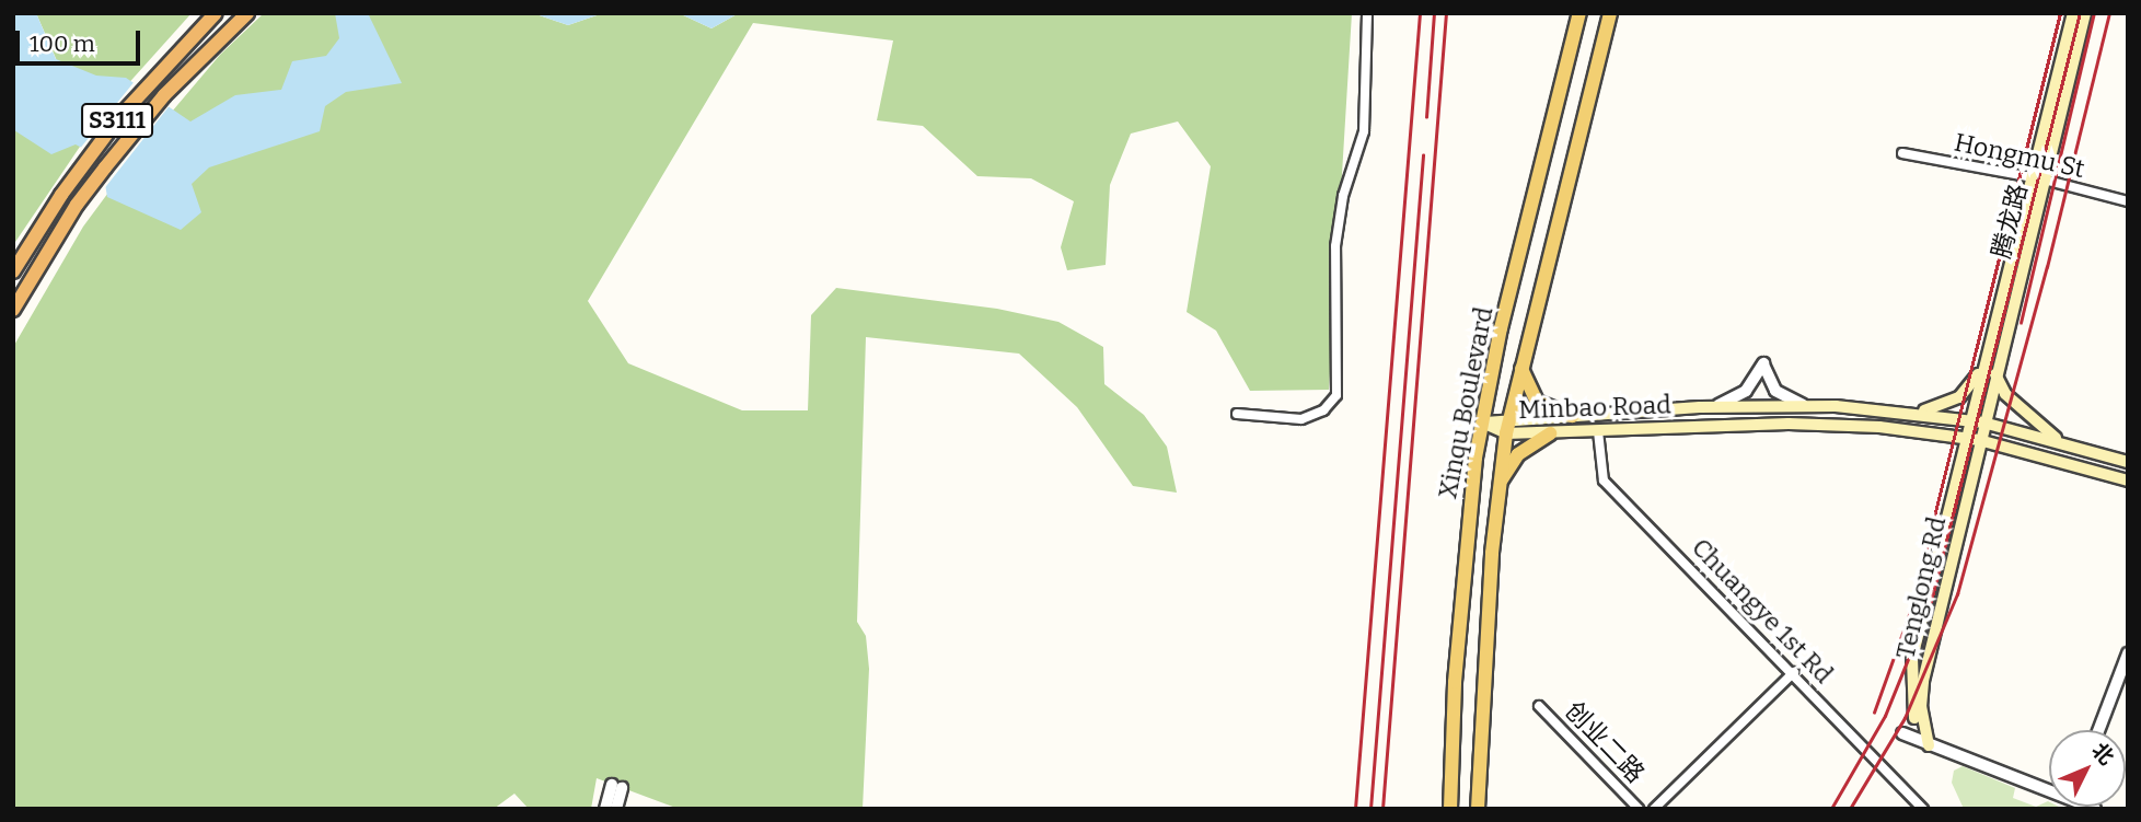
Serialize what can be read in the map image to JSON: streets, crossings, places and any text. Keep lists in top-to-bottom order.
{
  "streets": {
    "highway": ["S3111"],
    "main road": [
      "腾龙路",
      "Xinqu Boulevard",
      "Minbao Road",
      "Tenglong Rd"
    ],
    "street": ["Hongmu St", "Chuangye 1st Rd", "创业二路"]
  },
  "crossings": [
    ["Hongmu St", "腾龙路"],
    ["Hongmu St", "Tenglong Rd"],
    ["腾龙路", "Minbao Road"],
    ["腾龙路", "Tenglong Rd"],
    ["Xinqu Boulevard", "Minbao Road"],
    ["Minbao Road", "Tenglong Rd"],
    ["Minbao Road", "Chuangye 1st Rd"]
  ],
  "scale_bar": "100 m",
  "north": "top right"
}
